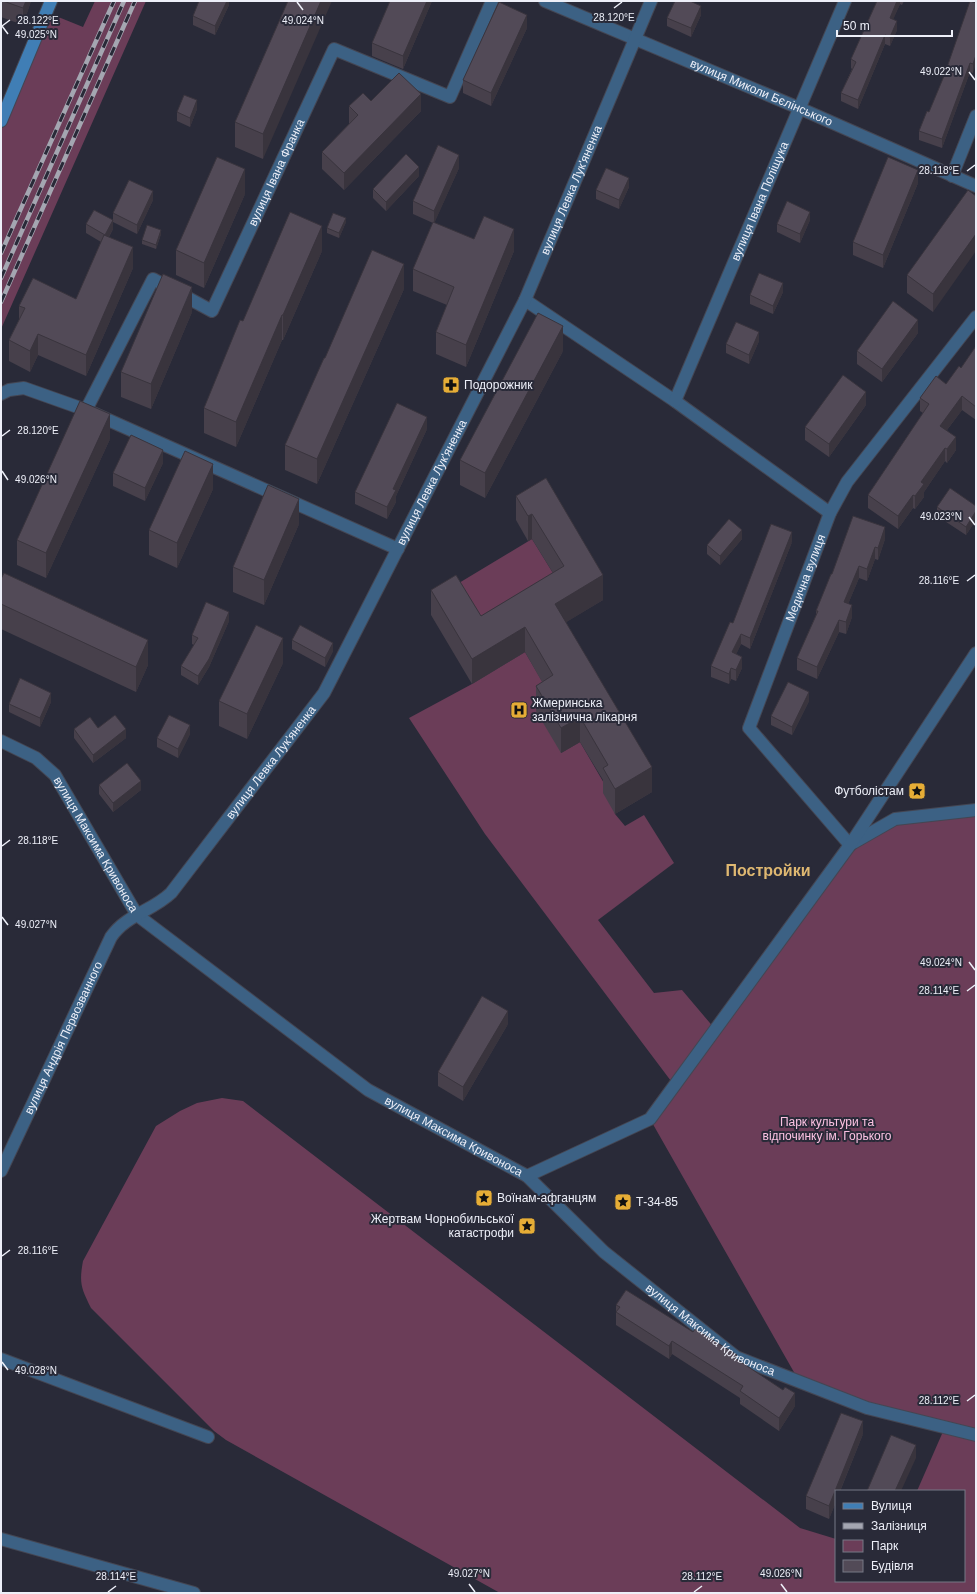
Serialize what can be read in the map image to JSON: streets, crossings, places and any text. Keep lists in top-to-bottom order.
{
  "streets": {
    "street": [
      "вулиця Миколи Бєлінського",
      "вулиця Івана Франка",
      "вулиця Левка Лук'яненка",
      "вулиця Івана Поліщука",
      "Медична вулиця",
      "вулиця Максима Кривоноса",
      "вулиця Андрія Первозванного"
    ]
  },
  "crossings": [
    ["вулиця Миколи Бєлінського", "вулиця Левка Лук'яненка"],
    ["вулиця Миколи Бєлінського", "вулиця Івана Поліщука"],
    ["вулиця Левка Лук'яненка", "вулиця Максима Кривоноса"],
    ["вулиця Левка Лук'яненка", "вулиця Андрія Первозванного"],
    ["вулиця Максима Кривоноса", "вулиця Андрія Первозванного"]
  ],
  "districts": ["Постройки"],
  "parks": ["Парк культури та відпочинку ім. Горького"],
  "places": {
    "pharmacy": ["Подорожник"],
    "hospital": ["Жмеринська залізнична лікарня"],
    "place": [
      "Футболістам",
      "Воїнам-афганцям",
      "Т-34-85",
      "Жертвам Чорнобильської катастрофи"
    ]
  },
  "legend": [
    "Вулиця",
    "Залізниця",
    "Парк",
    "Будівля"
  ],
  "scale_bar": "50 m",
  "coordinates": [
    "28.120°E",
    "49.024°N",
    "28.122°E",
    "49.025°N",
    "49.022°N",
    "28.118°E",
    "49.026°N",
    "49.023°N",
    "28.116°E",
    "49.027°N",
    "28.114°E",
    "49.028°N",
    "28.112°E"
  ]
}
